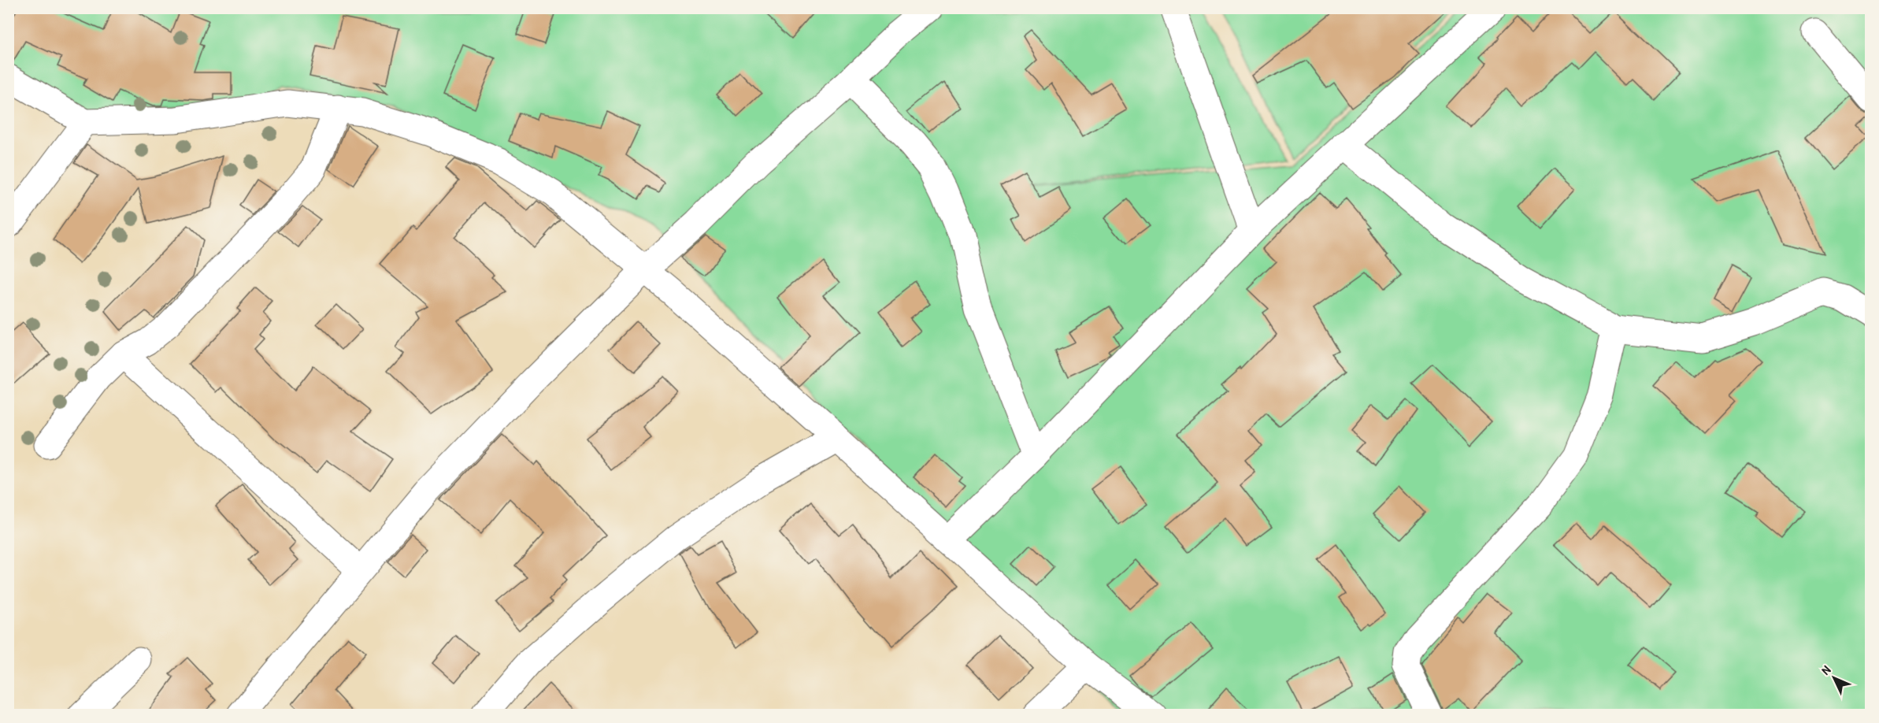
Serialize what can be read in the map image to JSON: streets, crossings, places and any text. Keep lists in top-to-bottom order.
{
  "north": "top left"
}
